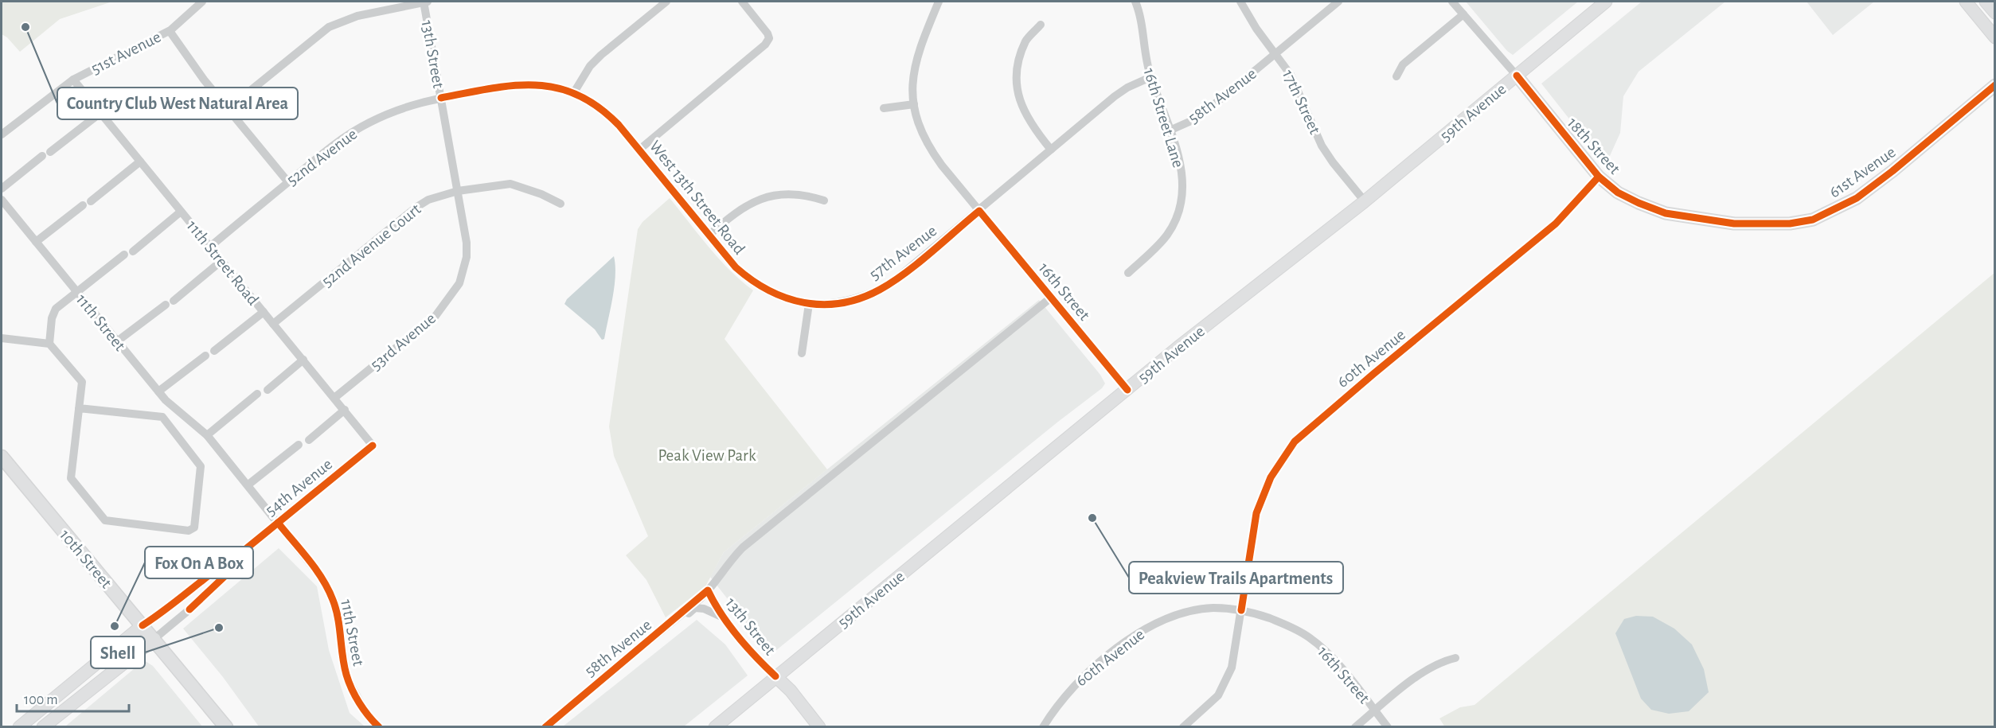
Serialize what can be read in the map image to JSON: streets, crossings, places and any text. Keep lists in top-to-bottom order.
{
  "streets": {
    "main road": [
      "13th Street",
      "59th Avenue",
      "18th Street",
      "61st Avenue",
      "54th Avenue",
      "10th Street"
    ],
    "street": [
      "51st Avenue",
      "58th Avenue",
      "17th Street",
      "16th Street Lane",
      "52nd Avenue",
      "West 13th Street Road",
      "52nd Avenue Court",
      "57th Avenue",
      "11th Street Road",
      "16th Street",
      "11th Street",
      "53rd Avenue",
      "60th Avenue"
    ]
  },
  "crossings": [
    ["51st Avenue", "11th Street Road"],
    ["13th Street", "58th Avenue"],
    ["13th Street", "59th Avenue"],
    ["13th Street", "52nd Avenue"],
    ["13th Street", "52nd Avenue Court"],
    ["13th Street", "53rd Avenue"],
    ["58th Avenue", "17th Street"],
    ["58th Avenue", "16th Street Lane"],
    ["58th Avenue", "16th Street"],
    ["17th Street", "59th Avenue"],
    ["59th Avenue", "18th Street"],
    ["59th Avenue", "16th Street"],
    ["16th Street Lane", "57th Avenue"],
    ["18th Street", "61st Avenue"],
    ["18th Street", "60th Avenue"],
    ["52nd Avenue", "West 13th Street Road"],
    ["52nd Avenue", "11th Street Road"],
    ["West 13th Street Road", "57th Avenue"],
    ["52nd Avenue Court", "11th Street Road"],
    ["52nd Avenue Court", "53rd Avenue"],
    ["57th Avenue", "16th Street"],
    ["11th Street Road", "53rd Avenue"],
    ["11th Street Road", "54th Avenue"],
    ["16th Street", "60th Avenue"],
    ["11th Street", "54th Avenue"],
    ["54th Avenue", "10th Street"]
  ],
  "parks": ["Peak View Park"],
  "places": [
    "Country Club West Natural Area",
    "Peakview Trails Apartments",
    "Fox On A Box",
    "Shell"
  ],
  "scale_bar": "100 m"
}
